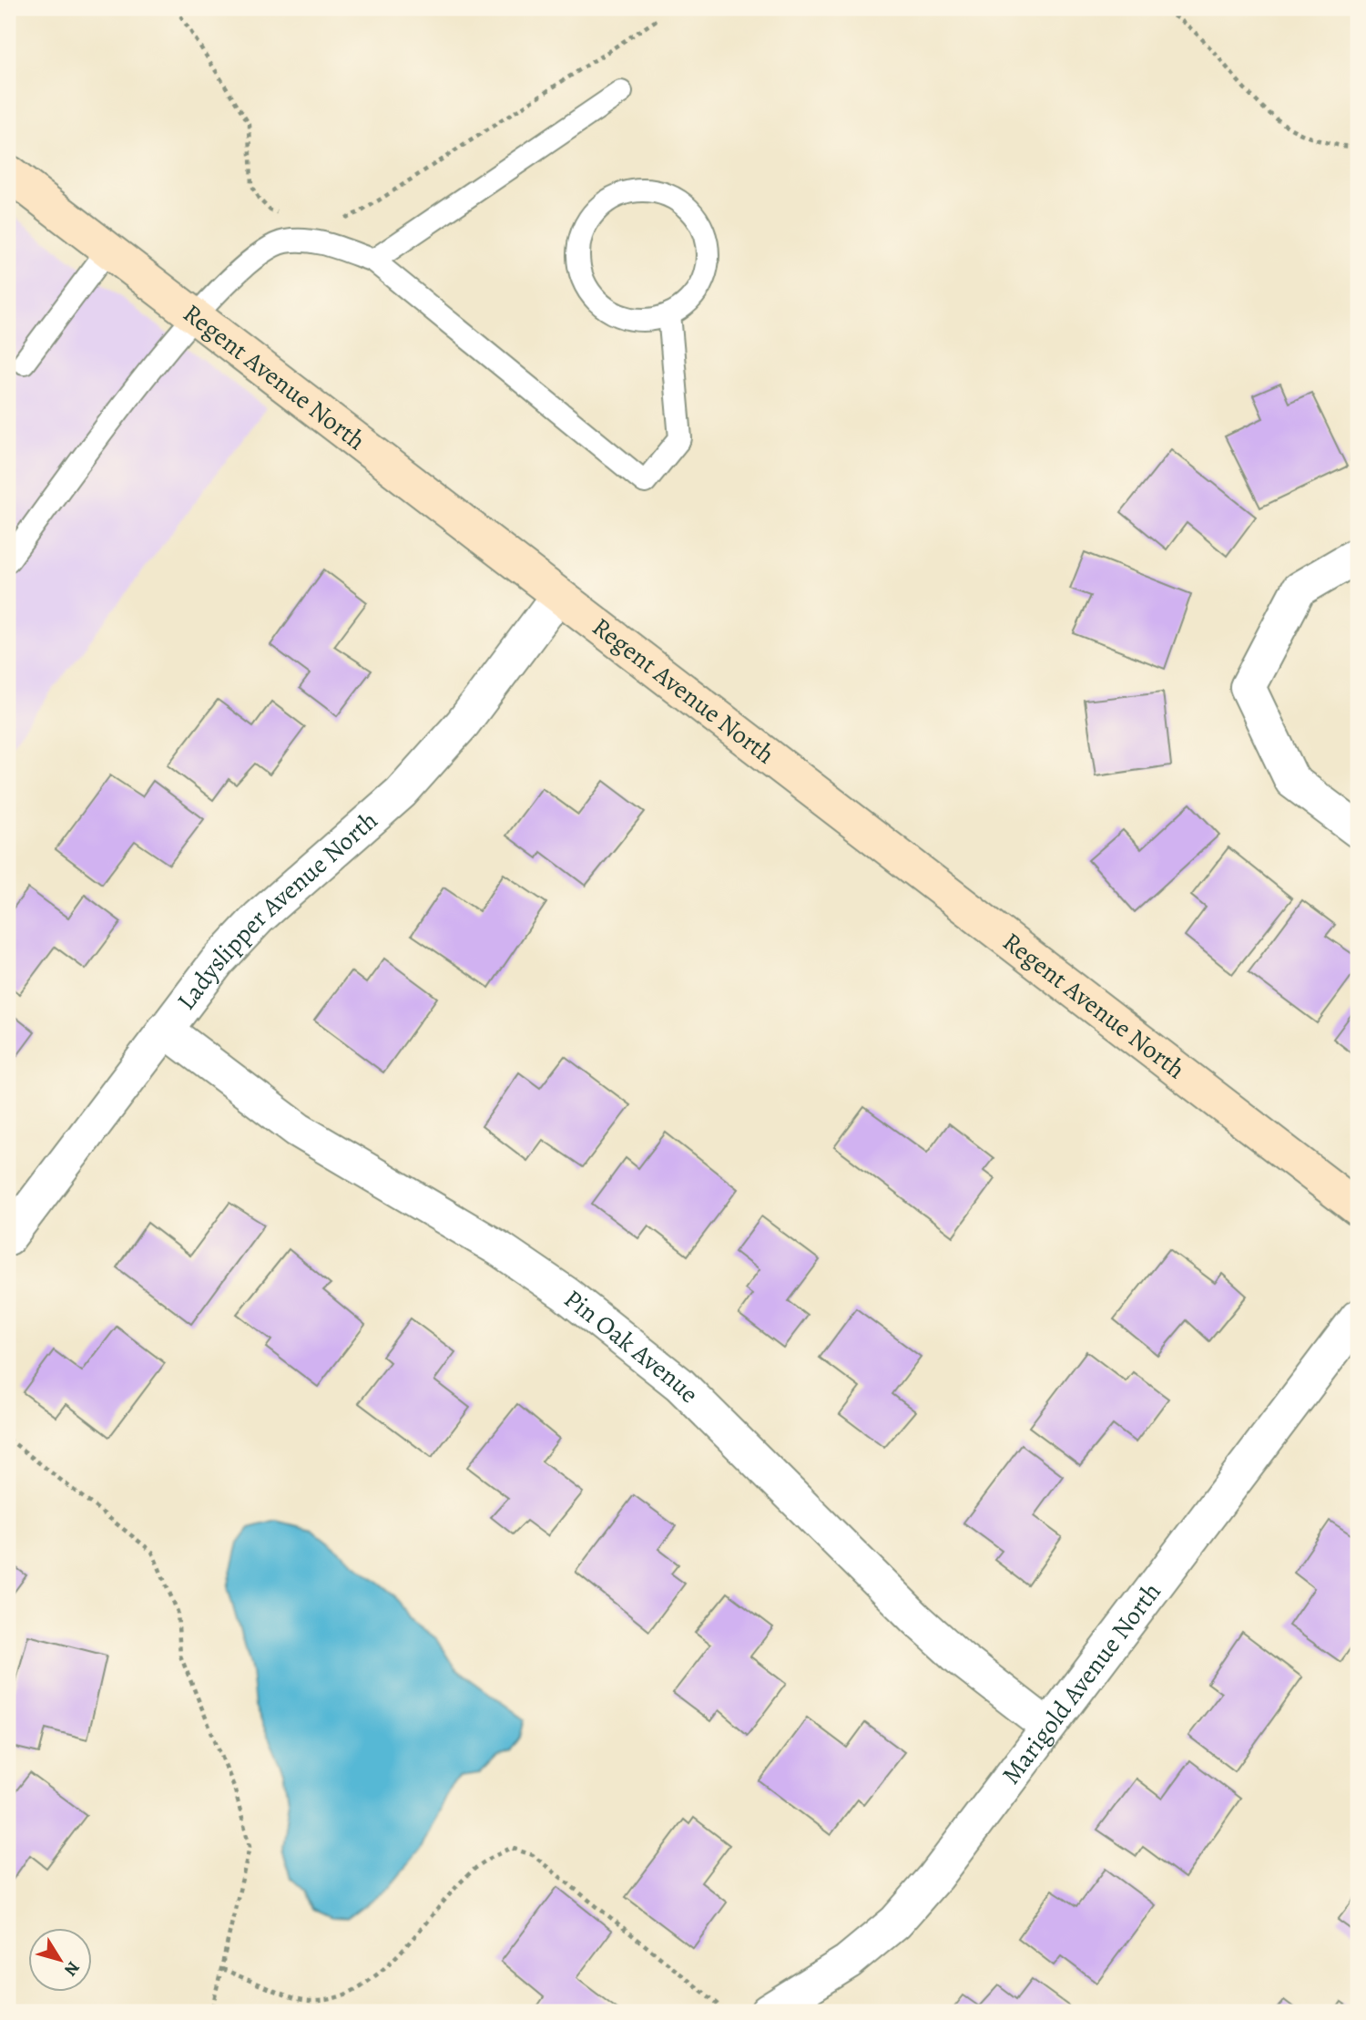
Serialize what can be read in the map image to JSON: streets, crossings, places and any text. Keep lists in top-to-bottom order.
{
  "streets": {
    "street": [
      "Regent Avenue North",
      "Ladyslipper Avenue North",
      "Pin Oak Avenue",
      "Marigold Avenue North"
    ]
  },
  "crossings": [
    ["Regent Avenue North", "Ladyslipper Avenue North"],
    ["Ladyslipper Avenue North", "Pin Oak Avenue"],
    ["Pin Oak Avenue", "Marigold Avenue North"]
  ],
  "north": "bottom right"
}
